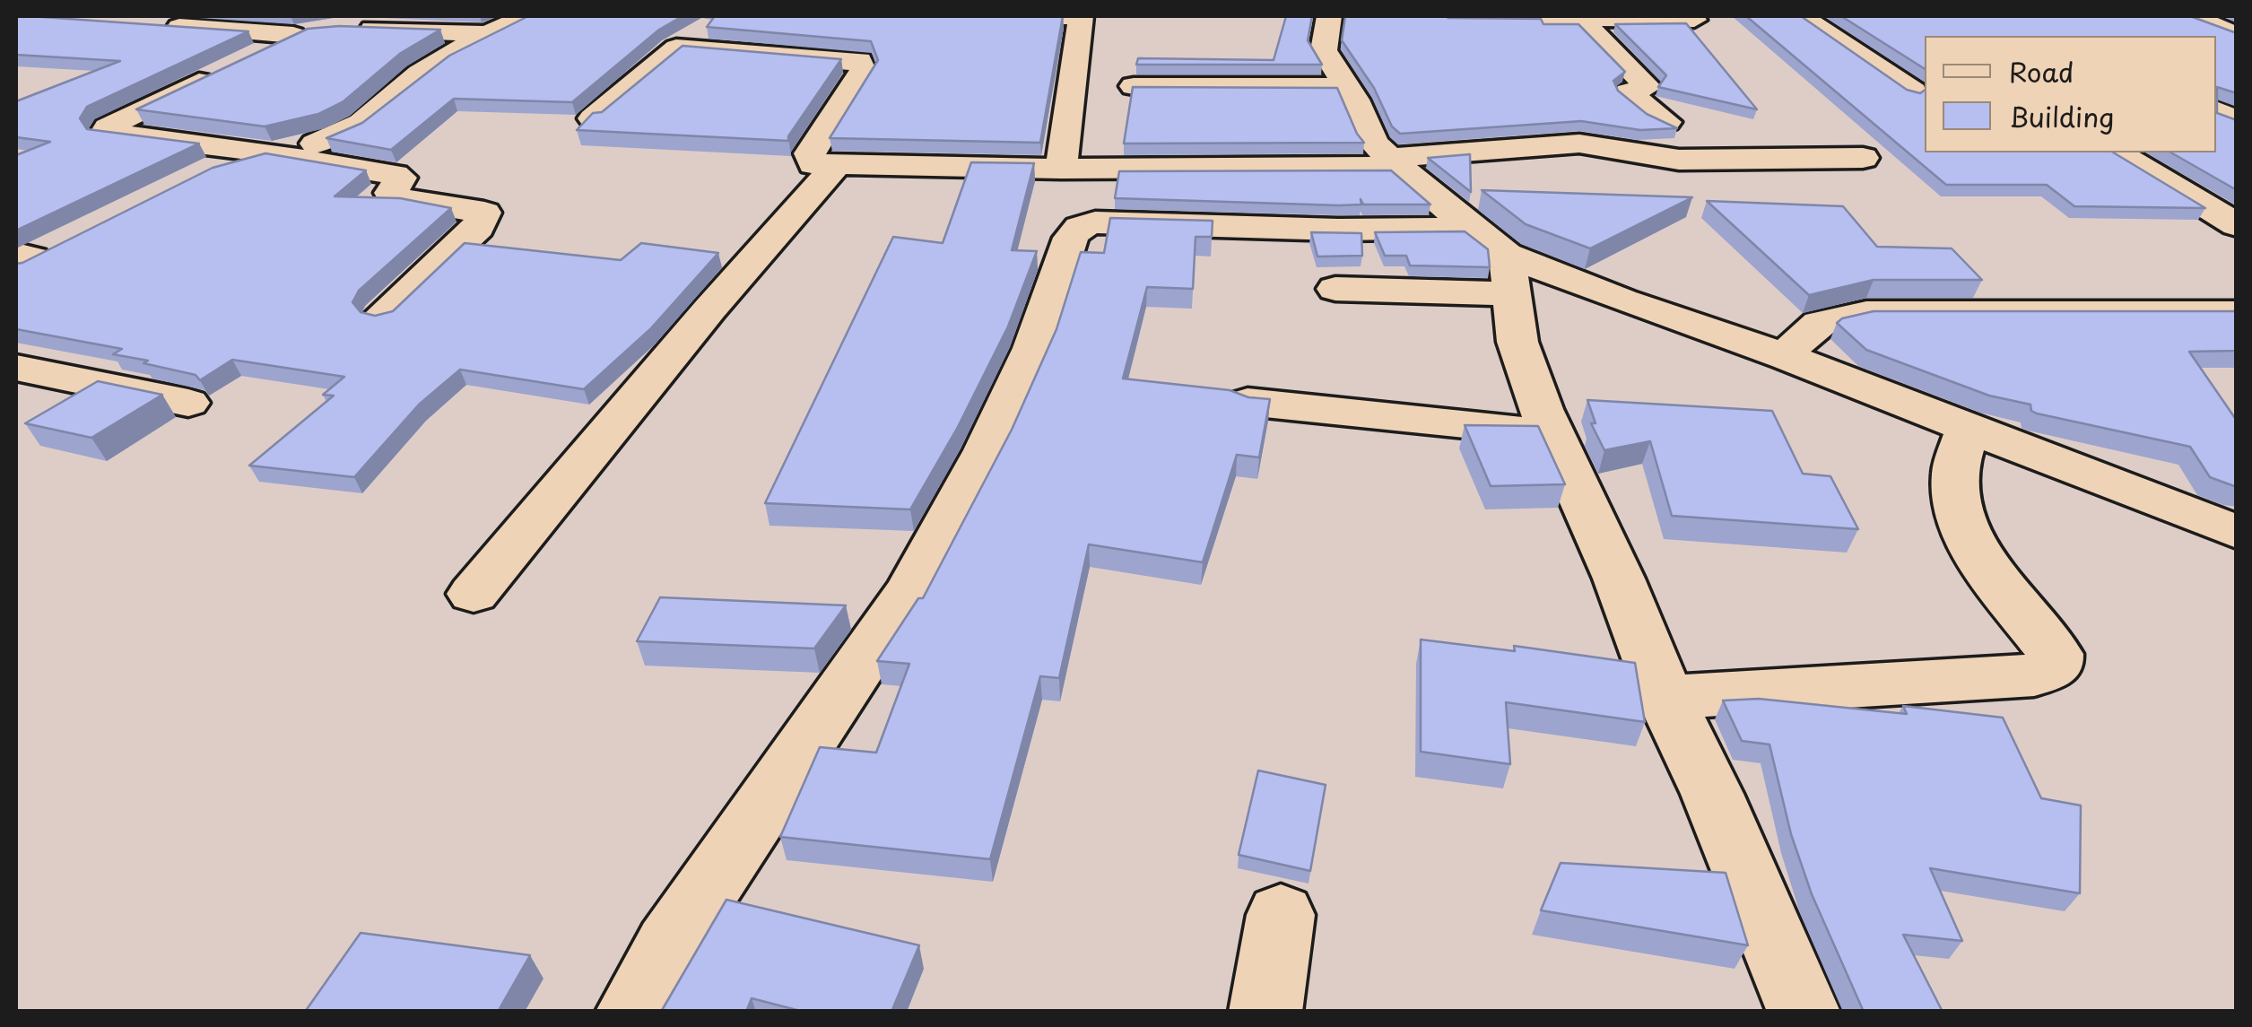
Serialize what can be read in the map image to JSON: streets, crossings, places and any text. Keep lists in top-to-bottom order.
{
  "legend": ["Road", "Building"]
}
